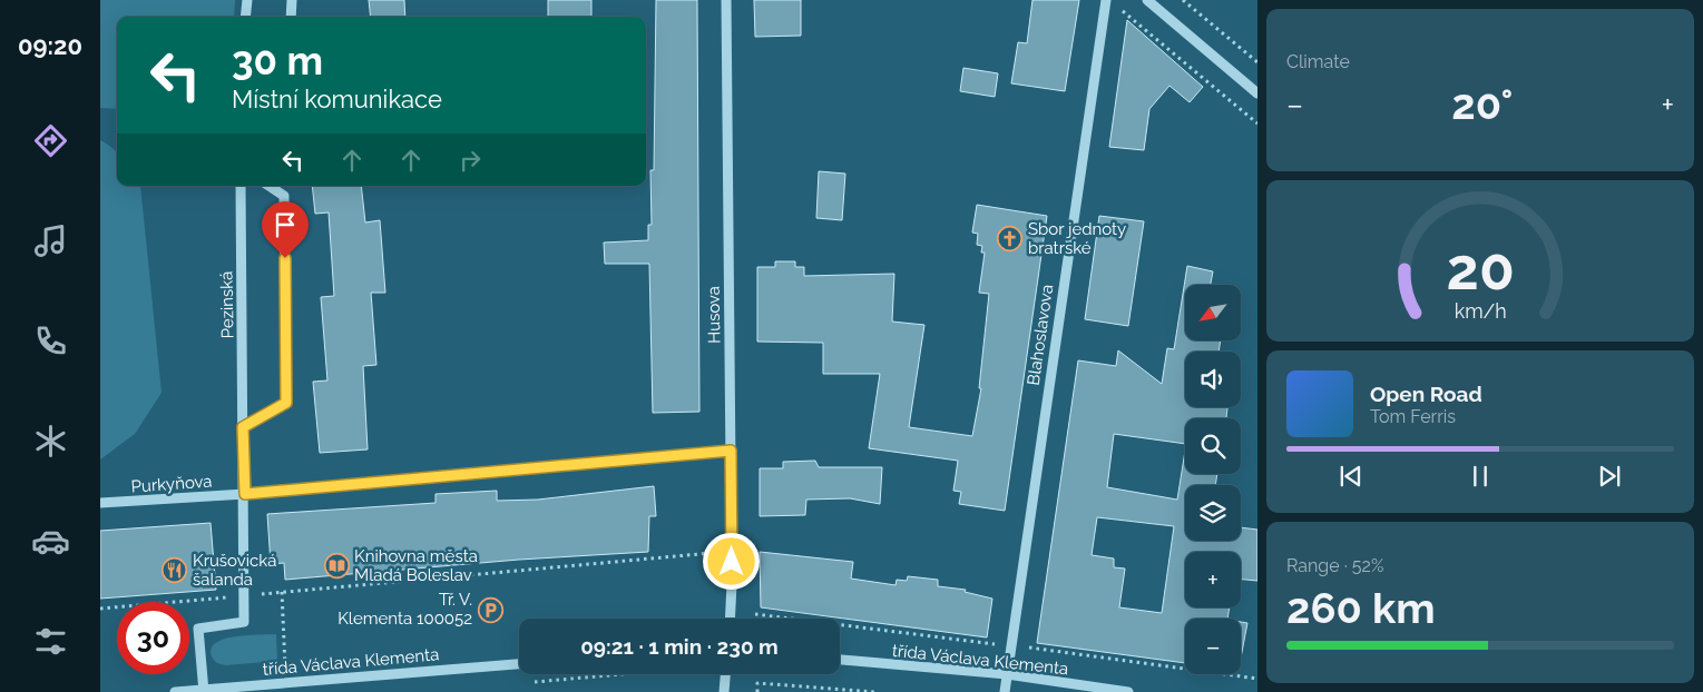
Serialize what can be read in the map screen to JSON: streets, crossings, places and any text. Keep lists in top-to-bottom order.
{
  "streets": {
    "street": [
      "Pezinská",
      "Husova",
      "Blahoslavova",
      "Purkyňova",
      "třída Václava Klementa"
    ]
  },
  "crossings": [
    ["Pezinská", "Purkyňova"],
    ["Pezinská", "třída Václava Klementa"],
    ["Husova", "Purkyňova"],
    ["Blahoslavova", "třída Václava Klementa"]
  ],
  "places": {
    "church": ["Sbor jednoty bratrské"],
    "library": ["Knihovna města Mladá Boleslav"],
    "restaurant": ["Krušovická šalanda"],
    "parking": ["Tř. V. Klementa 100052"]
  },
  "north": "bottom left",
  "page": {
    "tabs": "09:20",
    "tile": [
      "Climate",
      ["Range · 52%", "260 km"]
    ],
    "turn": ["30 m", "Místní komunikace"],
    "heat": ["−", "20°", "+"],
    "map_buttons": ["+", "−"],
    "song": ["Open Road", "Tom Ferris"],
    "limit": "30",
    "trip": "09:21 · 1 min · 230 m",
    "gauge": ["20", "km/h"]
  }
}
